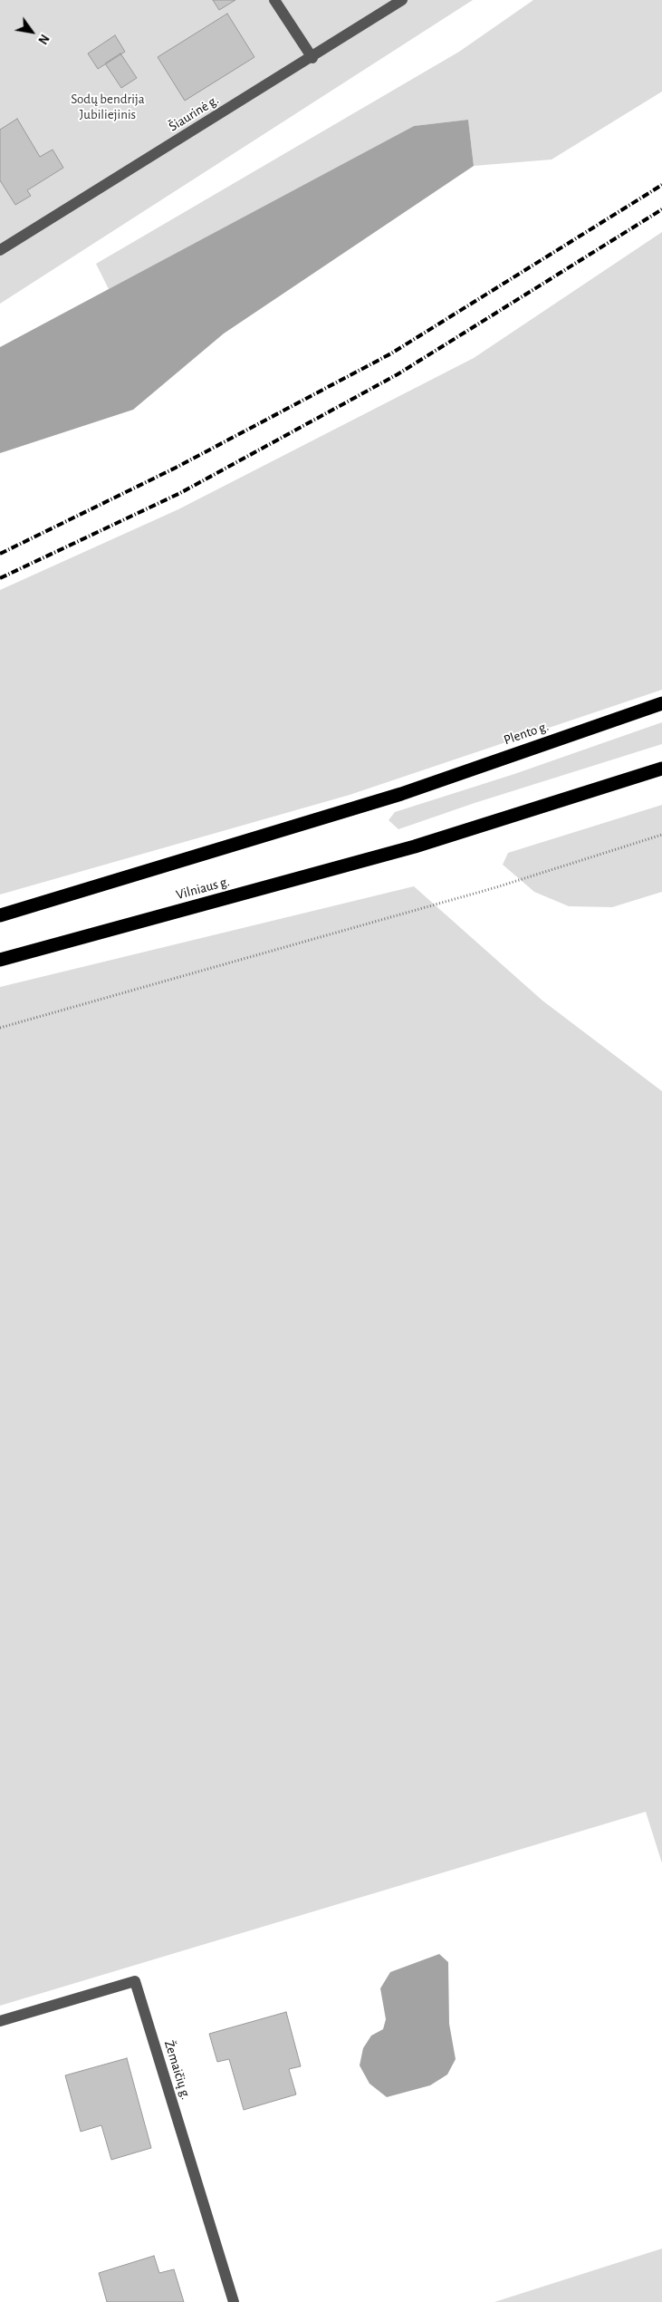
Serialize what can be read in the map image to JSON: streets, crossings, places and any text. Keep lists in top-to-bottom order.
{
  "streets": {
    "highway": ["Plento g.", "Vilniaus g."],
    "street": ["Šiaurinė g.", "Žemaičių g."]
  },
  "parks": ["Sodų bendrija Jubiliejinis"],
  "north": "bottom right"
}
